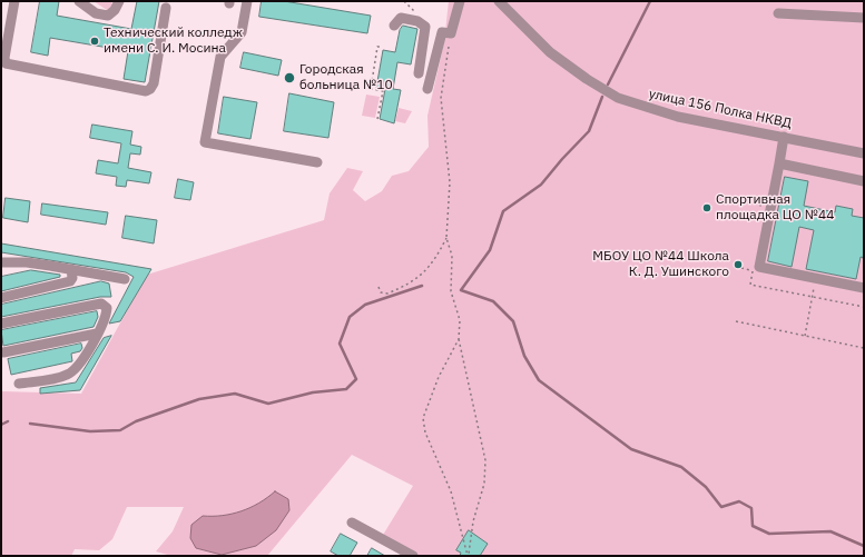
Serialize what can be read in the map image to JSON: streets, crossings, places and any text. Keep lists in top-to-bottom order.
{
  "streets": {
    "street": ["улица 156 Полка НКВД"]
  },
  "places": [
    "Технический колледж имени С. И. Мосина",
    "Городская больница №10",
    "Спортивная площадка ЦО №44",
    "МБОУ ЦО №44 Школа К. Д. Ушинского"
  ]
}
